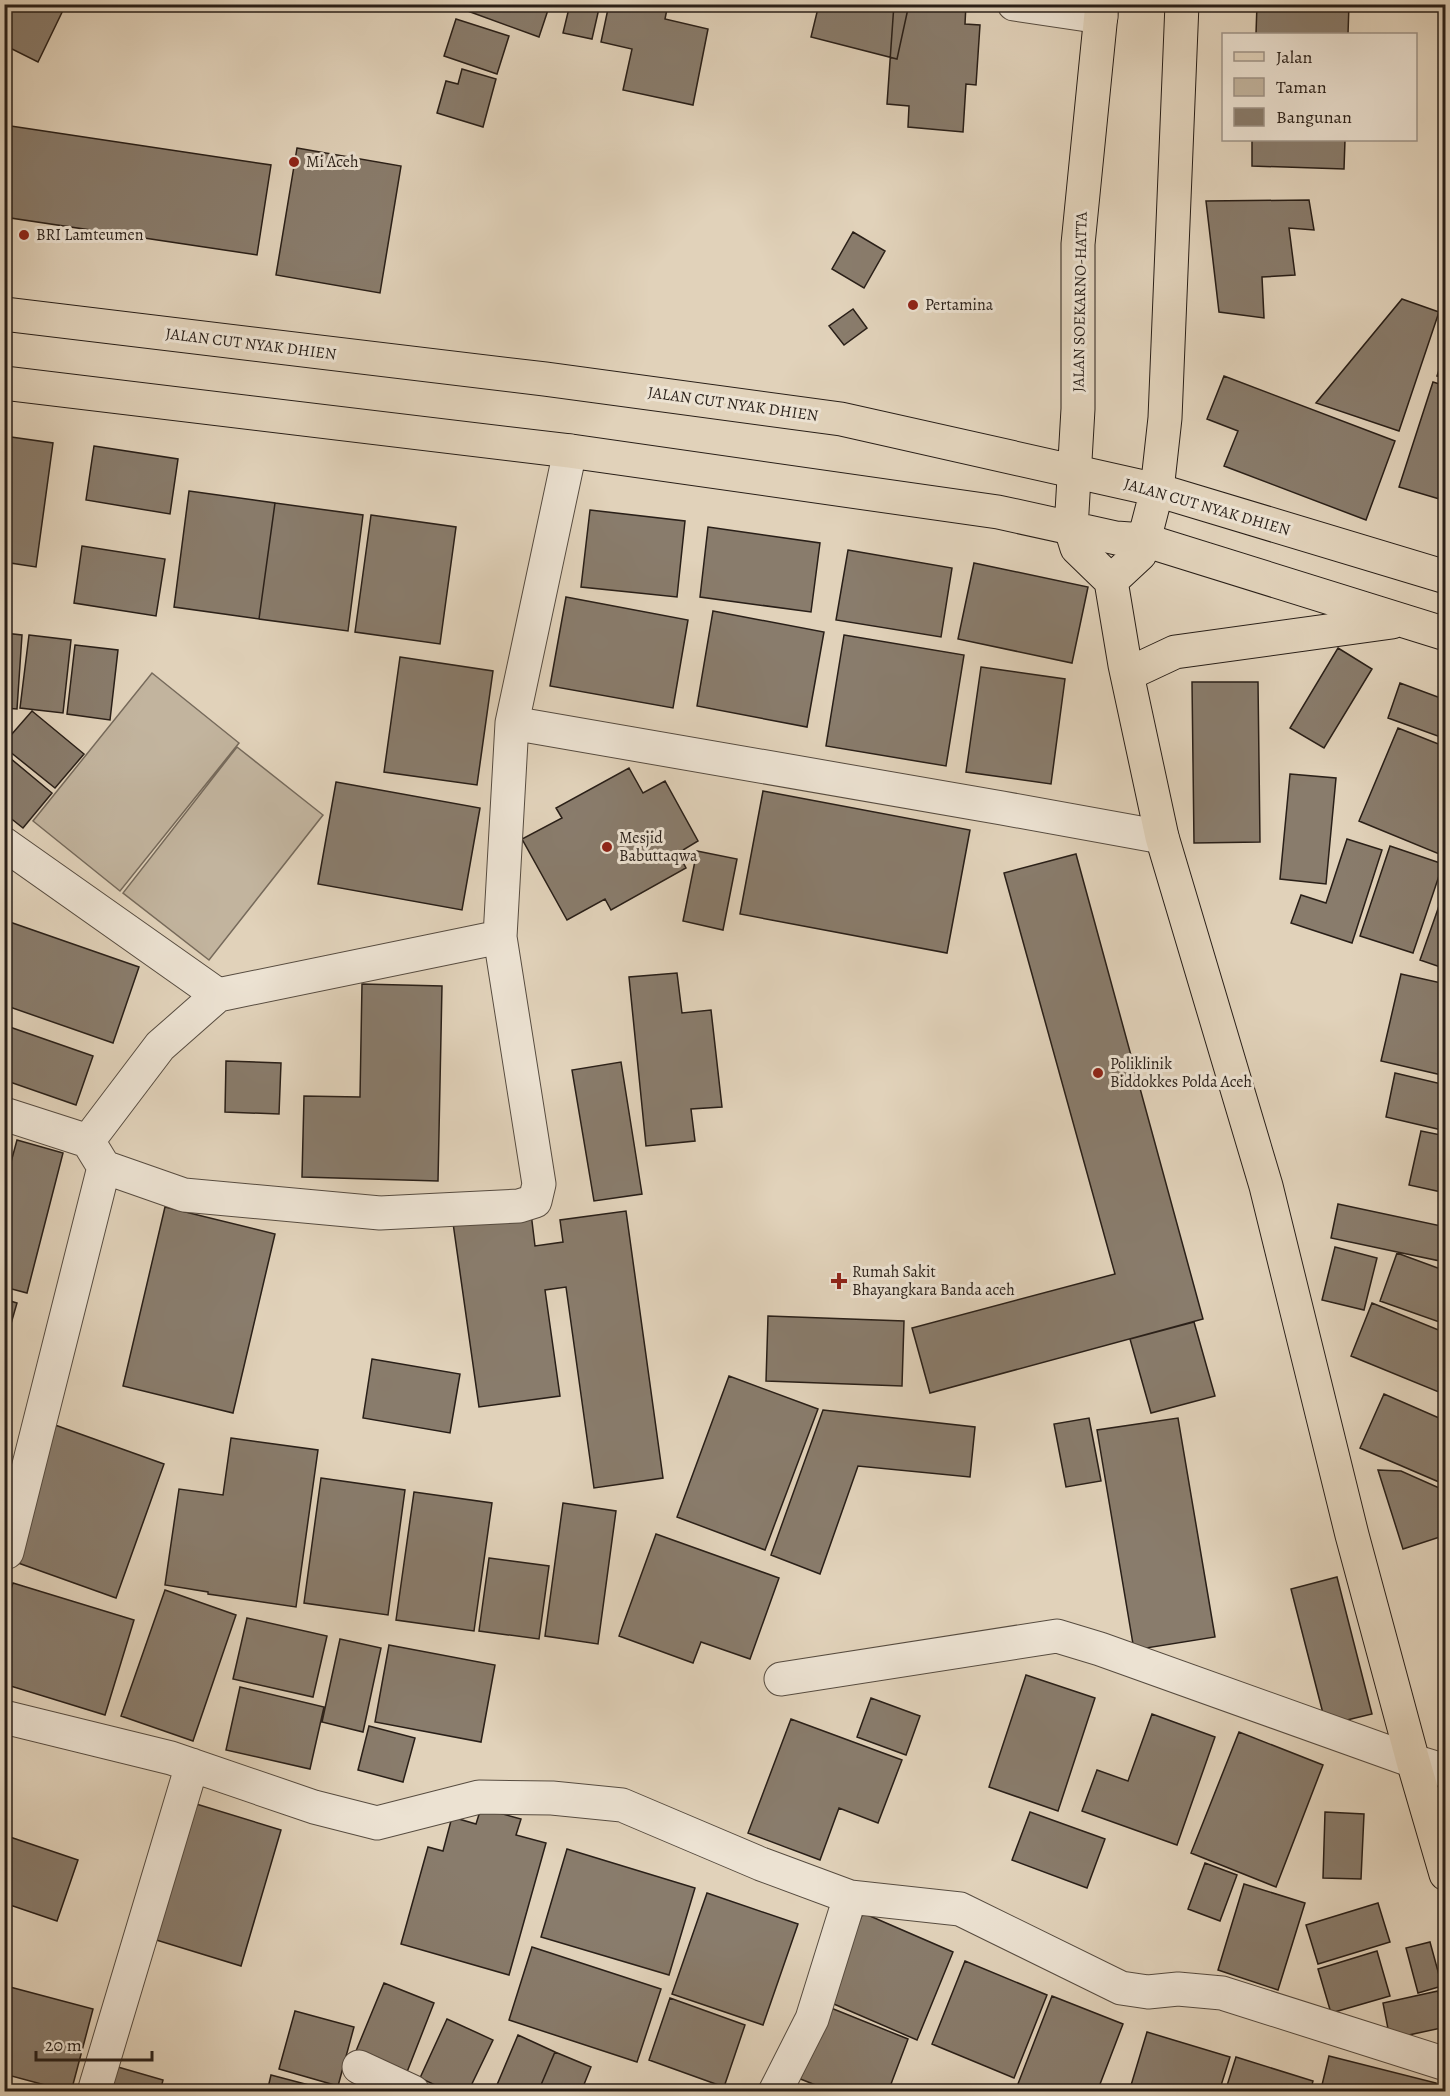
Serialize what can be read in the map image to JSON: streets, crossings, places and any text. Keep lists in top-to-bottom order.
{
  "streets": {
    "main road": ["JALAN SOEKARNO-HATTA", "JALAN CUT NYAK DHIEN"]
  },
  "crossings": [
    ["JALAN SOEKARNO-HATTA", "JALAN CUT NYAK DHIEN"]
  ],
  "places": {
    "other": [
      "Mi Aceh",
      "BRI Lamteumen",
      "Pertamina",
      "Mesjid Babuttaqwa",
      "Poliklinik Biddokkes Polda Aceh"
    ],
    "health": ["Rumah Sakit Bhayangkara Banda aceh"]
  },
  "legend": ["Jalan", "Taman", "Bangunan"],
  "scale_bar": "20 m"
}
